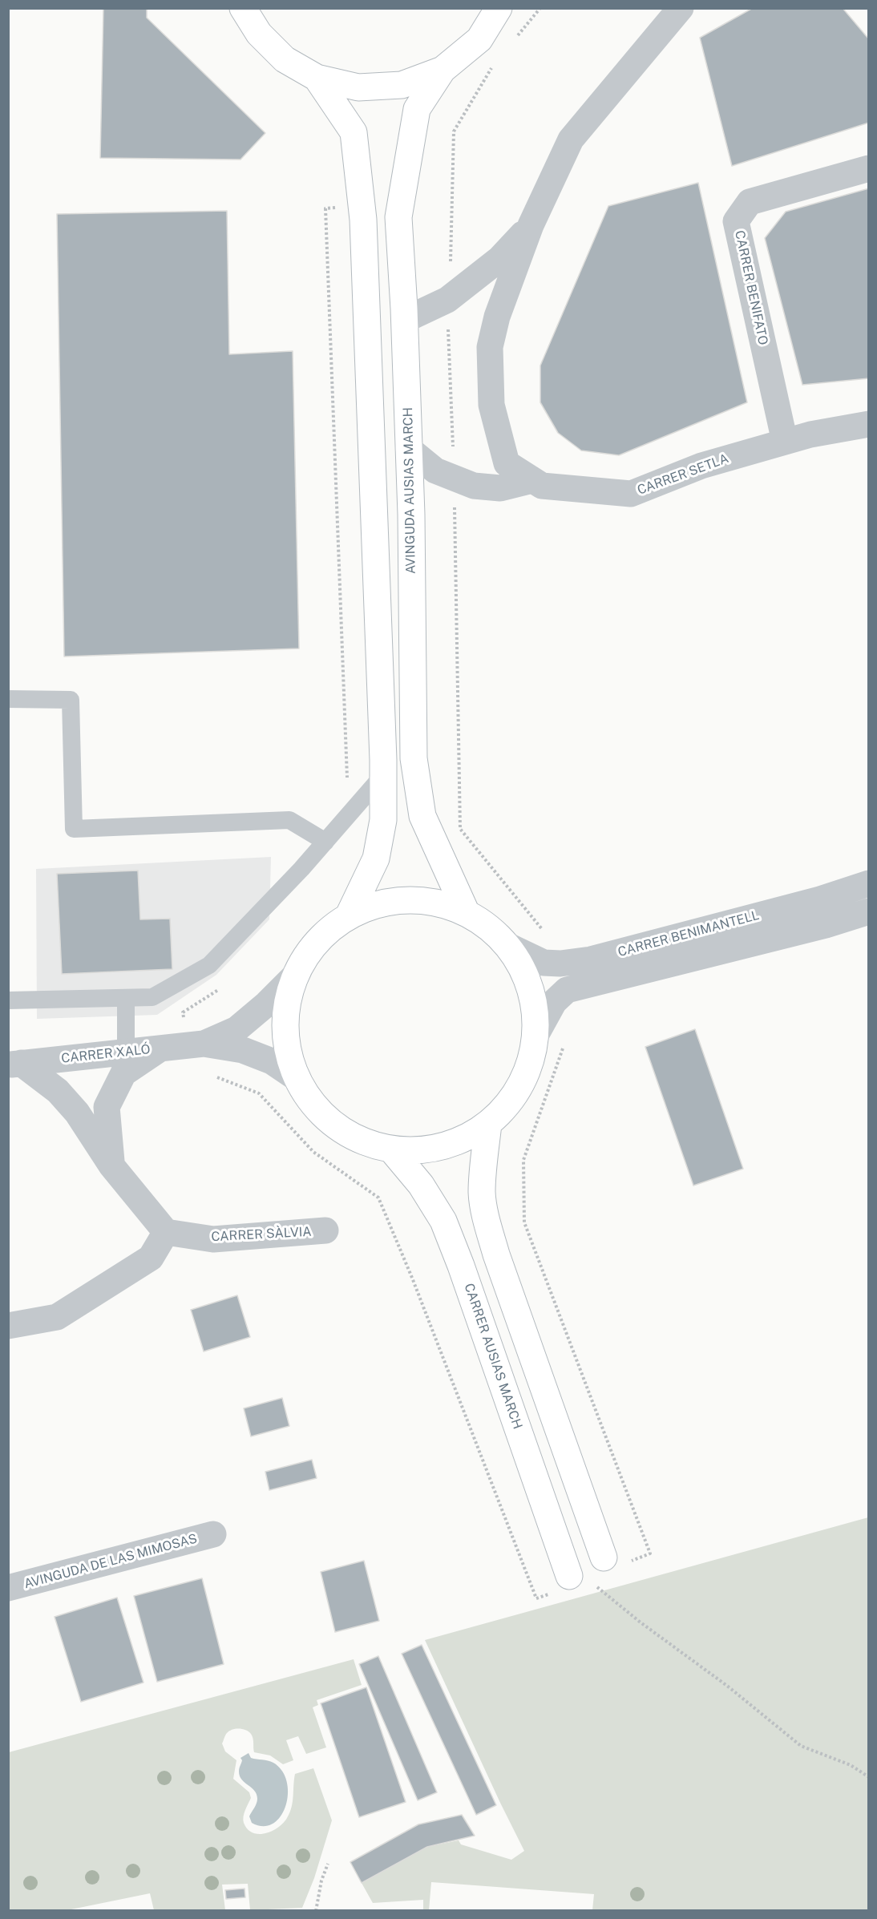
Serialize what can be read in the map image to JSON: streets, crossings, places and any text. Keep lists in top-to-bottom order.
{
  "streets": {
    "main road": ["AVINGUDA AUSIAS MARCH", "CARRER AUSIAS MARCH"],
    "street": [
      "CARRER BENIFATO",
      "CARRER SETLA",
      "CARRER BENIMANTELL",
      "CARRER XALÓ",
      "CARRER SÀLVIA",
      "AVINGUDA DE LAS MIMOSAS"
    ]
  },
  "crossings": [
    ["CARRER BENIFATO", "CARRER SETLA"]
  ]
}
